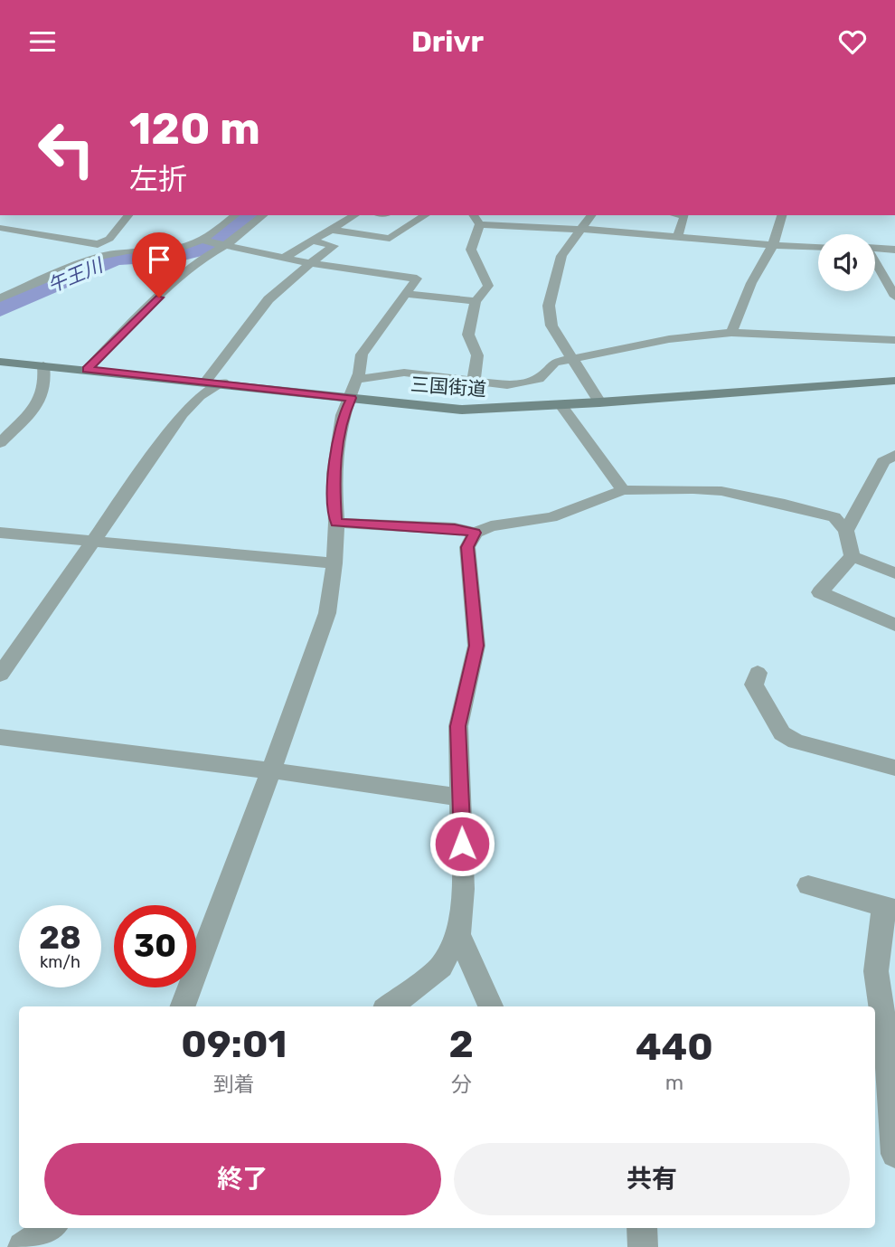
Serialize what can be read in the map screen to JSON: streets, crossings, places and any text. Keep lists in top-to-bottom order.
{
  "streets": {
    "street": ["三国街道"]
  },
  "water": ["午王川"],
  "page": {
    "header": "Drivr",
    "turn": ["120 m", "左折"],
    "speed": "28 km/h",
    "limit": "30",
    "eta": [
      "09:01",
      "到着",
      "2",
      "分",
      "440",
      "m"
    ],
    "buttons": ["終了", "共有"]
  }
}
